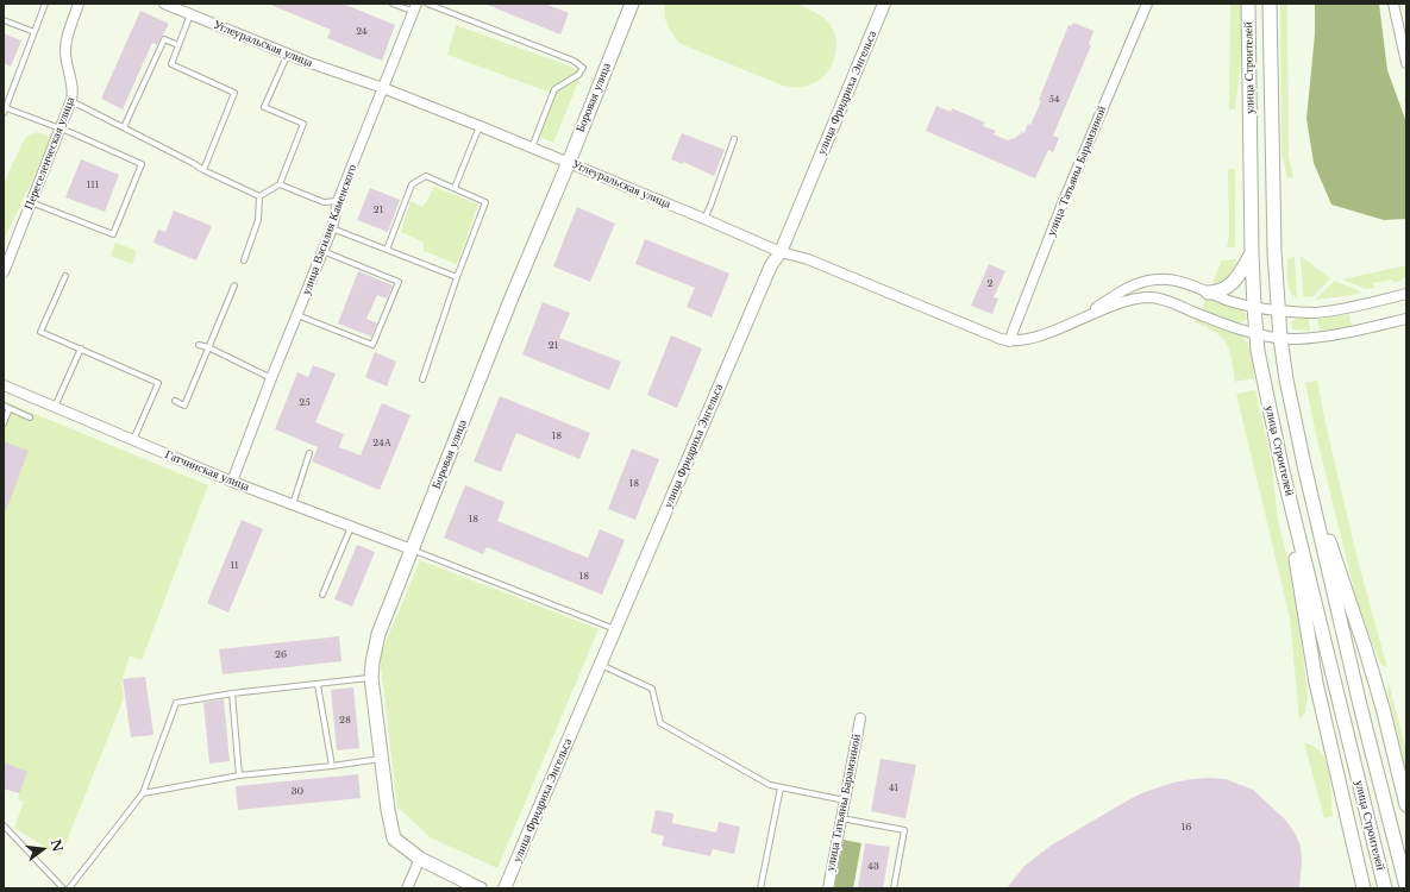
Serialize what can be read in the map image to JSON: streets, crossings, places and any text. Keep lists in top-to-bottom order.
{
  "streets": {
    "main road": ["улица Строителей", "Боровая улица"],
    "street": [
      "Углеуральская улица",
      "улица Фридриха Энгельса",
      "Переселенческая улица",
      "улица Татьяны Барамзиной",
      "улица Василия Каменского",
      "Гатчинская улица"
    ]
  },
  "crossings": [
    ["Углеуральская улица", "улица Фридриха Энгельса"],
    ["Углеуральская улица", "Боровая улица"],
    ["Углеуральская улица", "улица Татьяны Барамзиной"],
    ["Углеуральская улица", "улица Василия Каменского"],
    ["Боровая улица", "Гатчинская улица"],
    ["улица Василия Каменского", "Гатчинская улица"]
  ],
  "house_numbers": [
    "24",
    "54",
    "111",
    "21",
    "2",
    "21",
    "25",
    "18",
    "24А",
    "18",
    "18",
    "11",
    "18",
    "26",
    "28",
    "41",
    "30",
    "16",
    "43"
  ],
  "north": "right"
}
